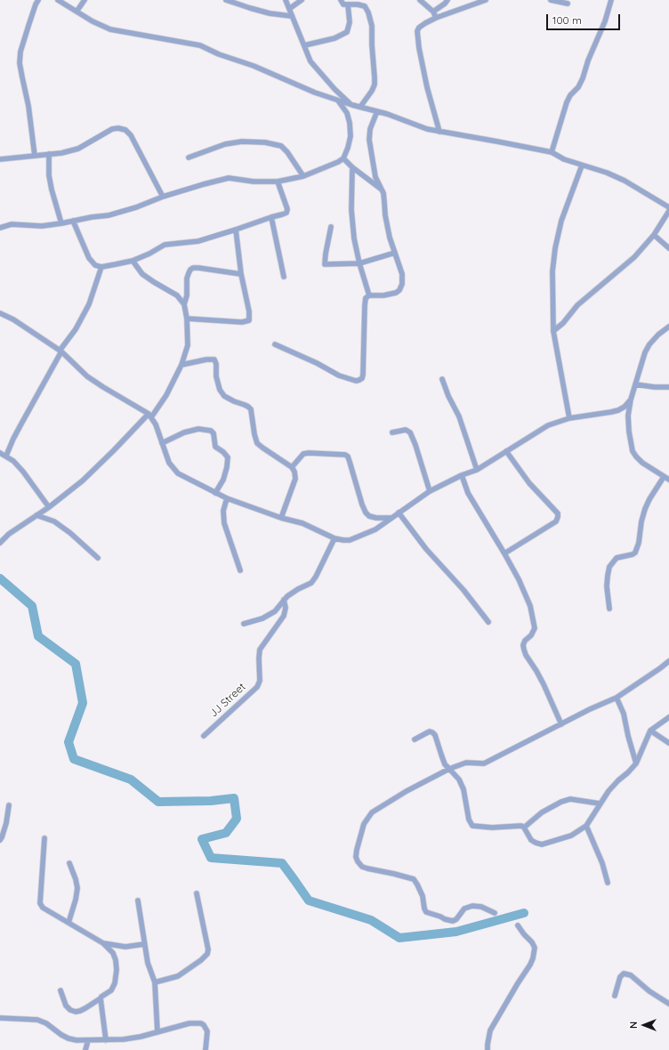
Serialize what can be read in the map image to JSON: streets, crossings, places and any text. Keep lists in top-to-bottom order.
{
  "streets": {
    "street": ["JJ Street"]
  },
  "scale_bar": "100 m",
  "north": "left"
}
